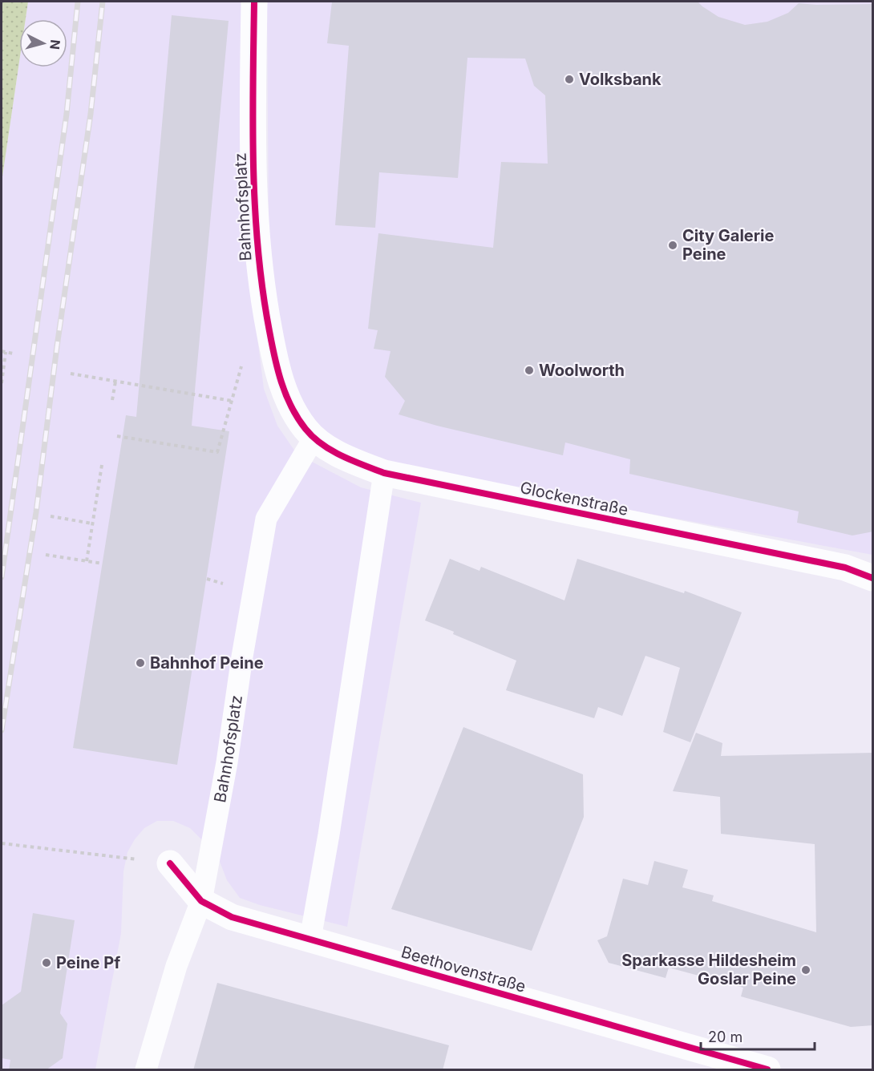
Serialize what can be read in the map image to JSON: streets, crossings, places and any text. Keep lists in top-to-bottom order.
{
  "streets": {
    "street": ["Bahnhofsplatz", "Glockenstraße", "Beethovenstraße"]
  },
  "crossings": [
    ["Bahnhofsplatz", "Glockenstraße"],
    ["Bahnhofsplatz", "Beethovenstraße"]
  ],
  "places": [
    "Volksbank",
    "City Galerie Peine",
    "Woolworth",
    "Bahnhof Peine",
    "Peine Pf",
    "Sparkasse Hildesheim Goslar Peine"
  ],
  "scale_bar": "20 m",
  "north": "right"
}
